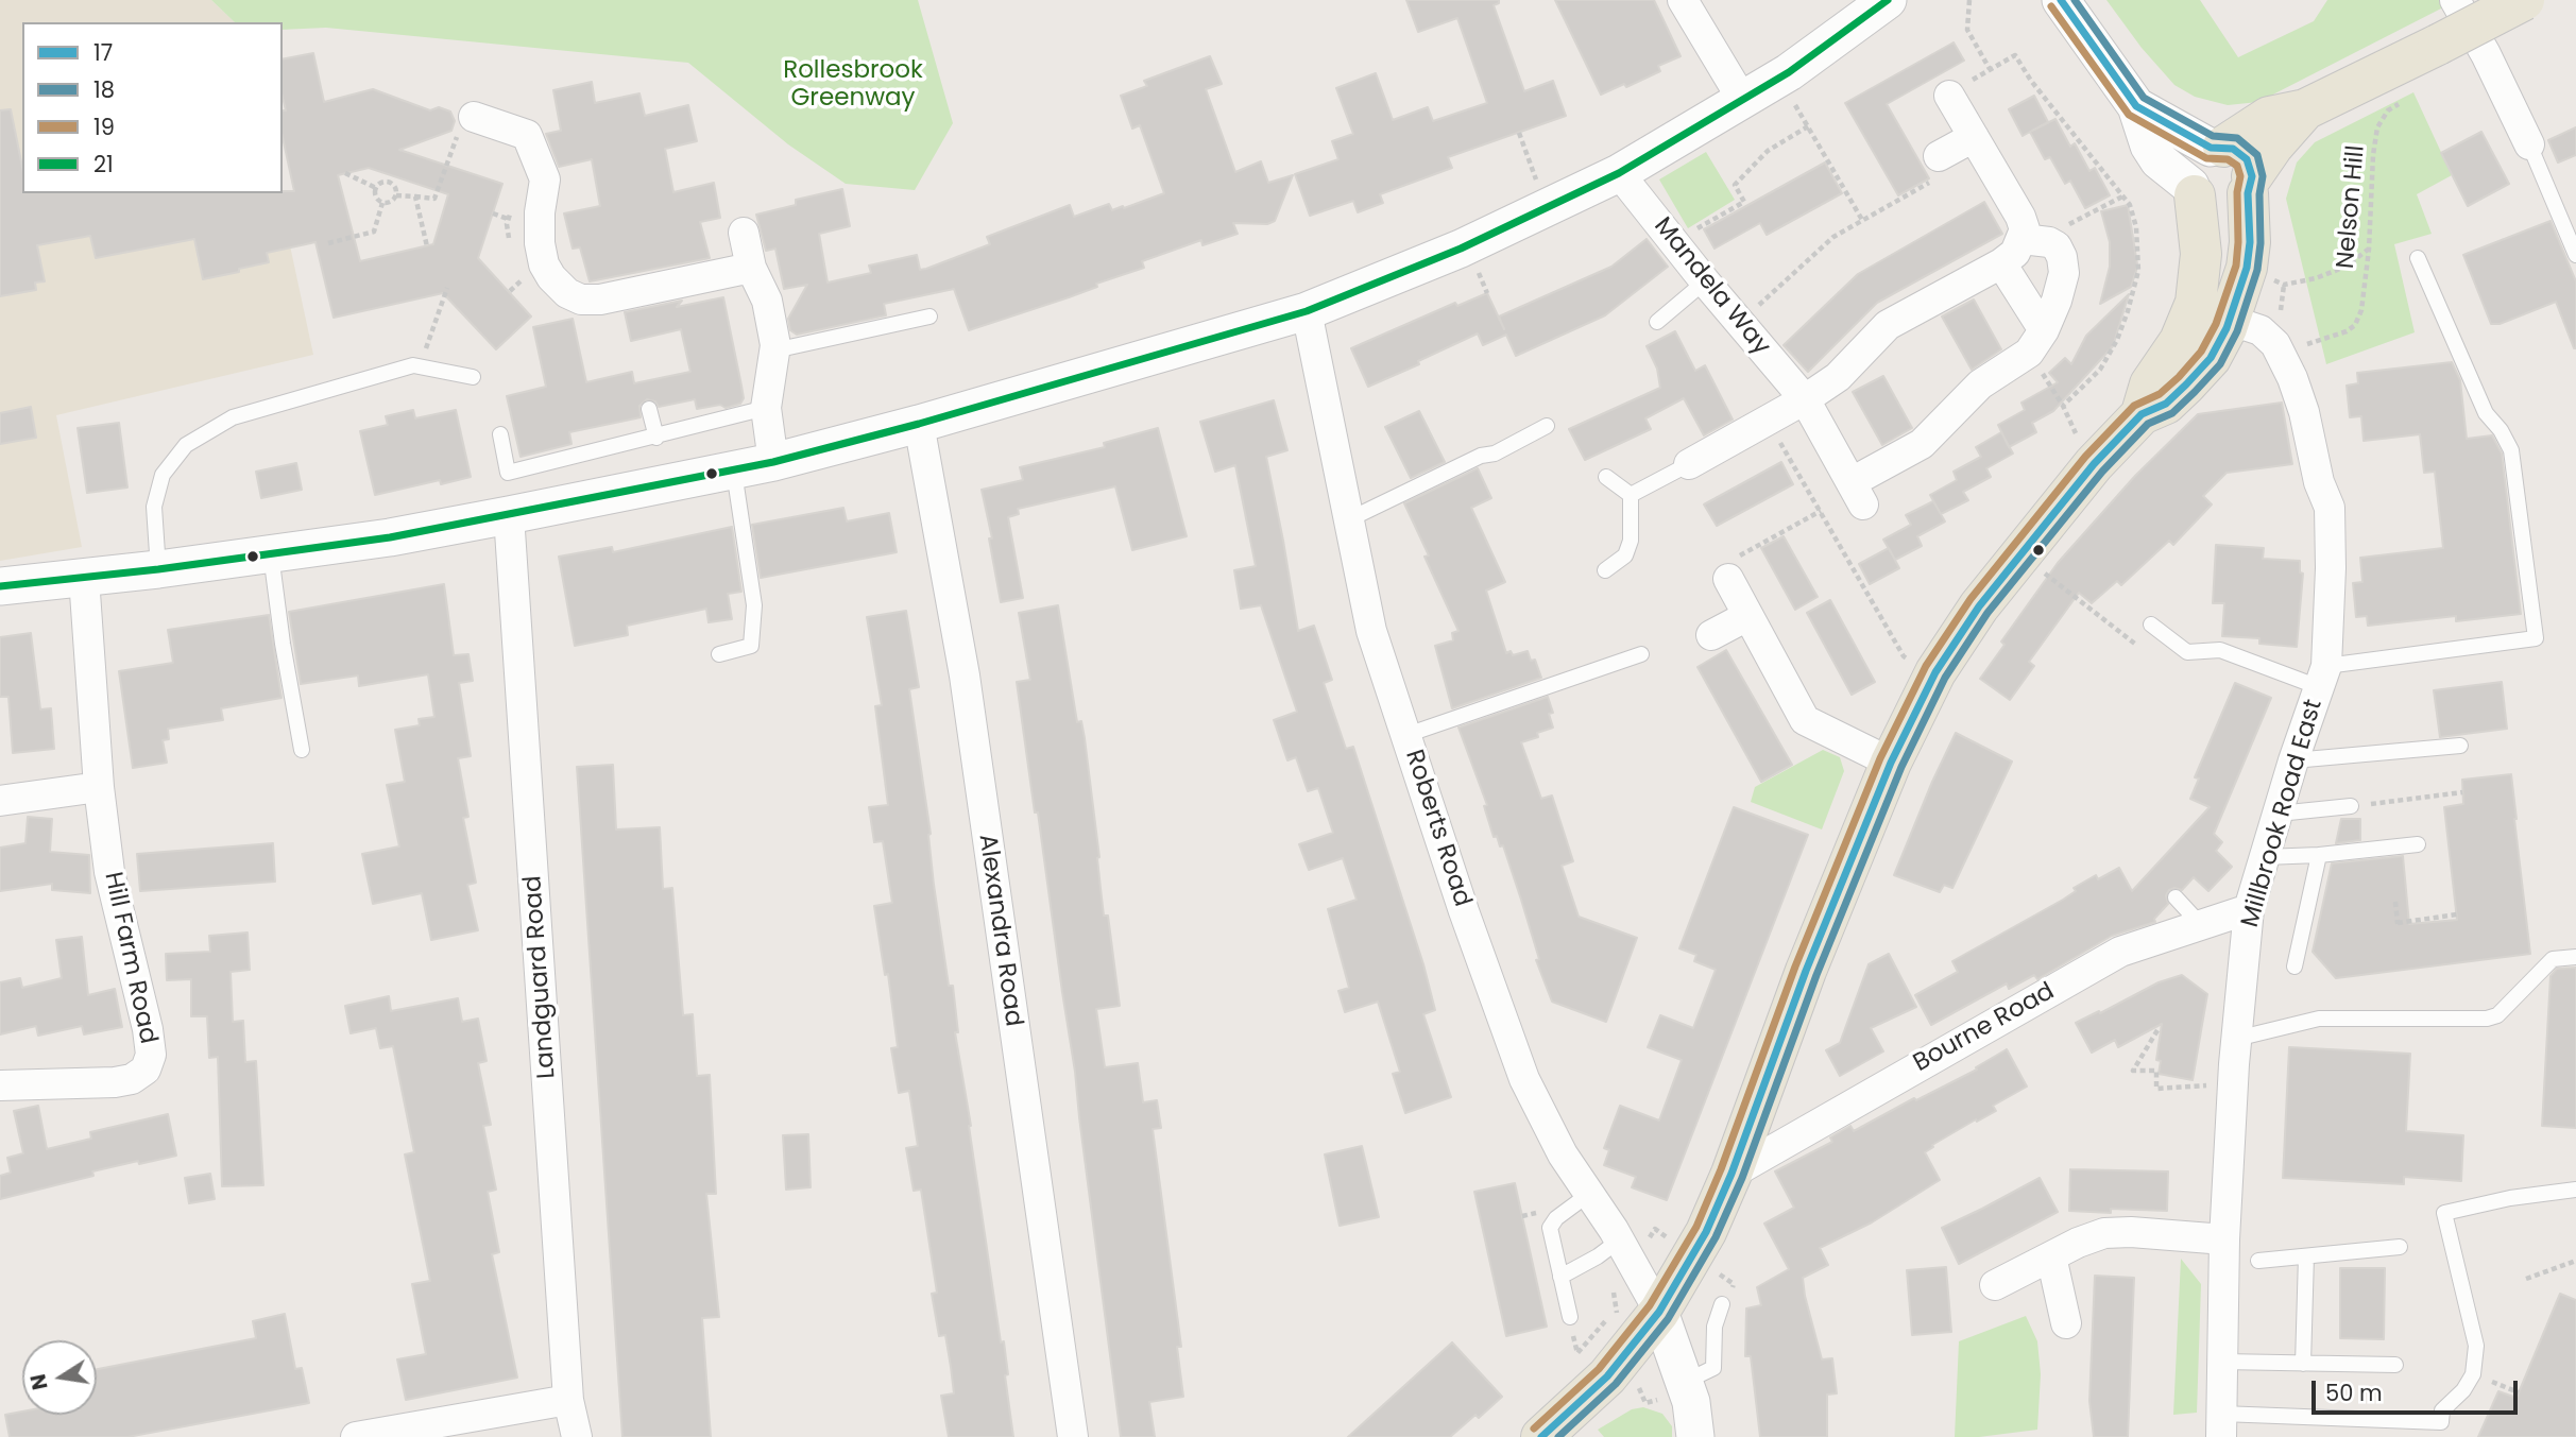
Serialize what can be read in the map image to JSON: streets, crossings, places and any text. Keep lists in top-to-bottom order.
{
  "streets": {
    "street": [
      "Mandela Way",
      "Millbrook Road East",
      "Roberts Road",
      "Alexandra Road",
      "Hill Farm Road",
      "Landguard Road",
      "Bourne Road"
    ],
    "path": ["Nelson Hill"]
  },
  "crossings": [
    ["Millbrook Road East", "Bourne Road"]
  ],
  "parks": ["Rollesbrook Greenway"],
  "lines": [
    "transit line 17",
    "transit line 18",
    "transit line 21",
    "transit line 19"
  ],
  "legend": [
    "17",
    "18",
    "19",
    "21"
  ],
  "scale_bar": "50 m",
  "north": "left"
}
